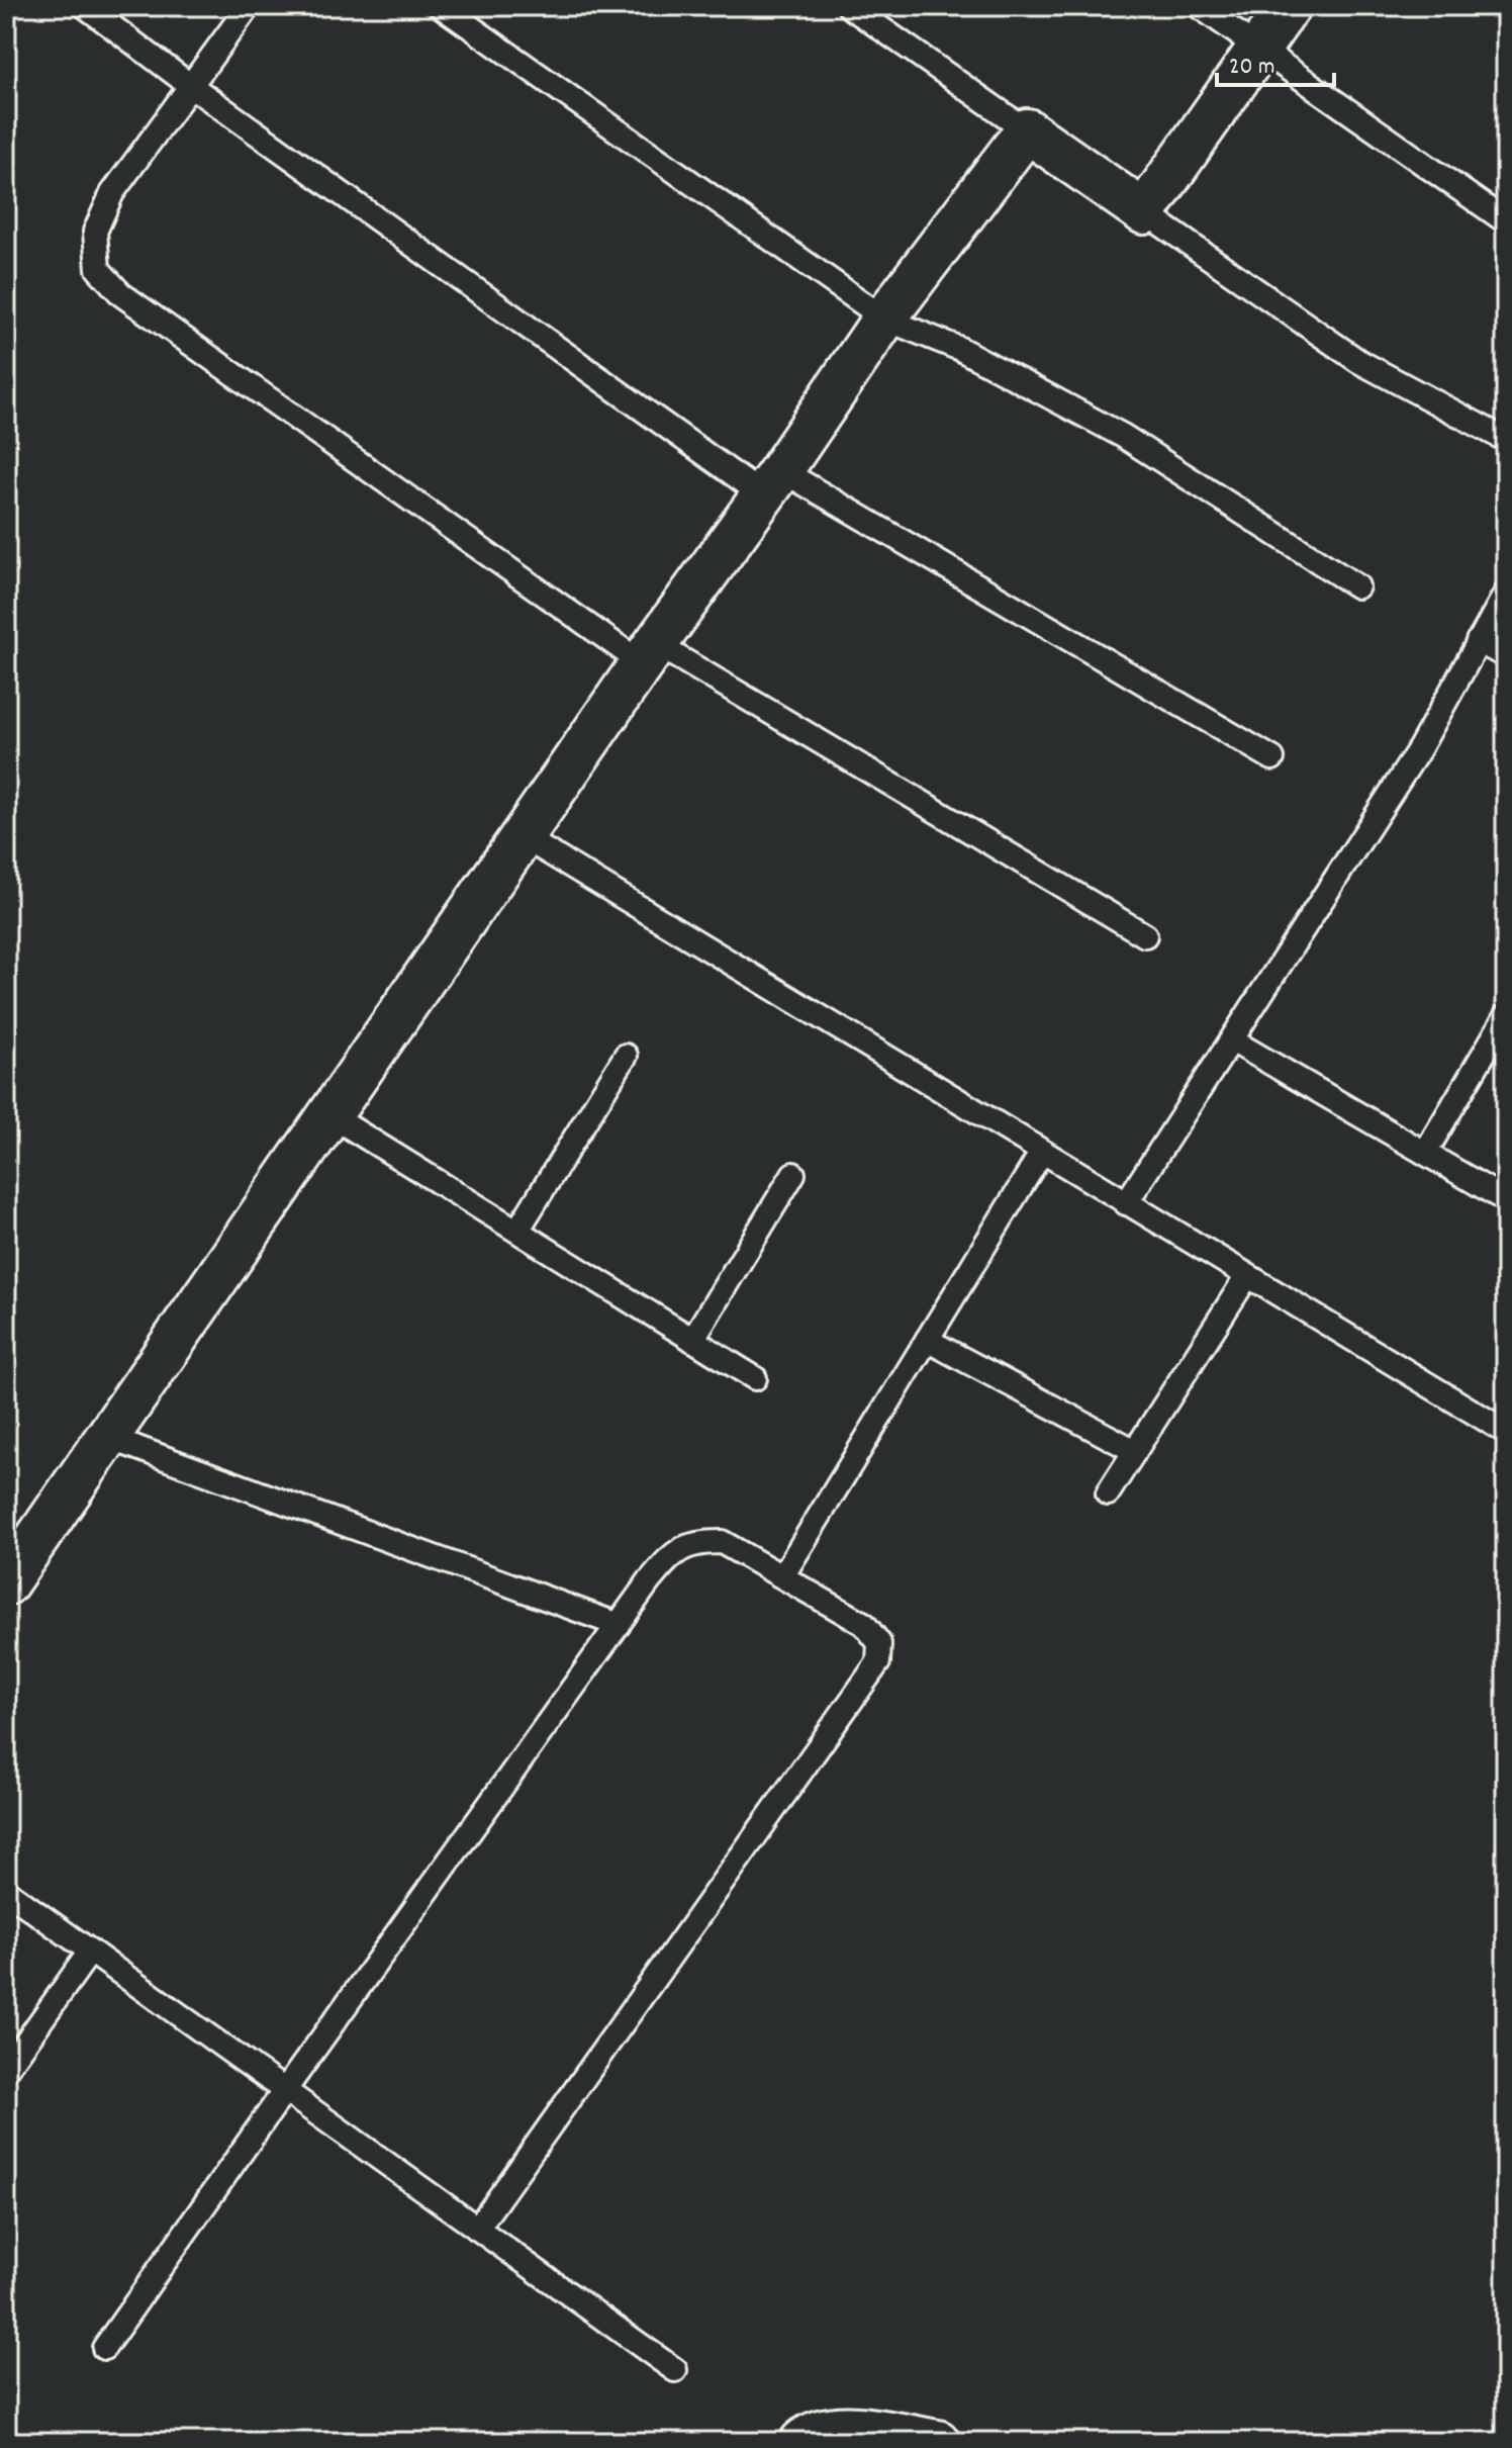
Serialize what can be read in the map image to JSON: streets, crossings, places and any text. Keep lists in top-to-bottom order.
{
  "scale_bar": "20 m"
}
